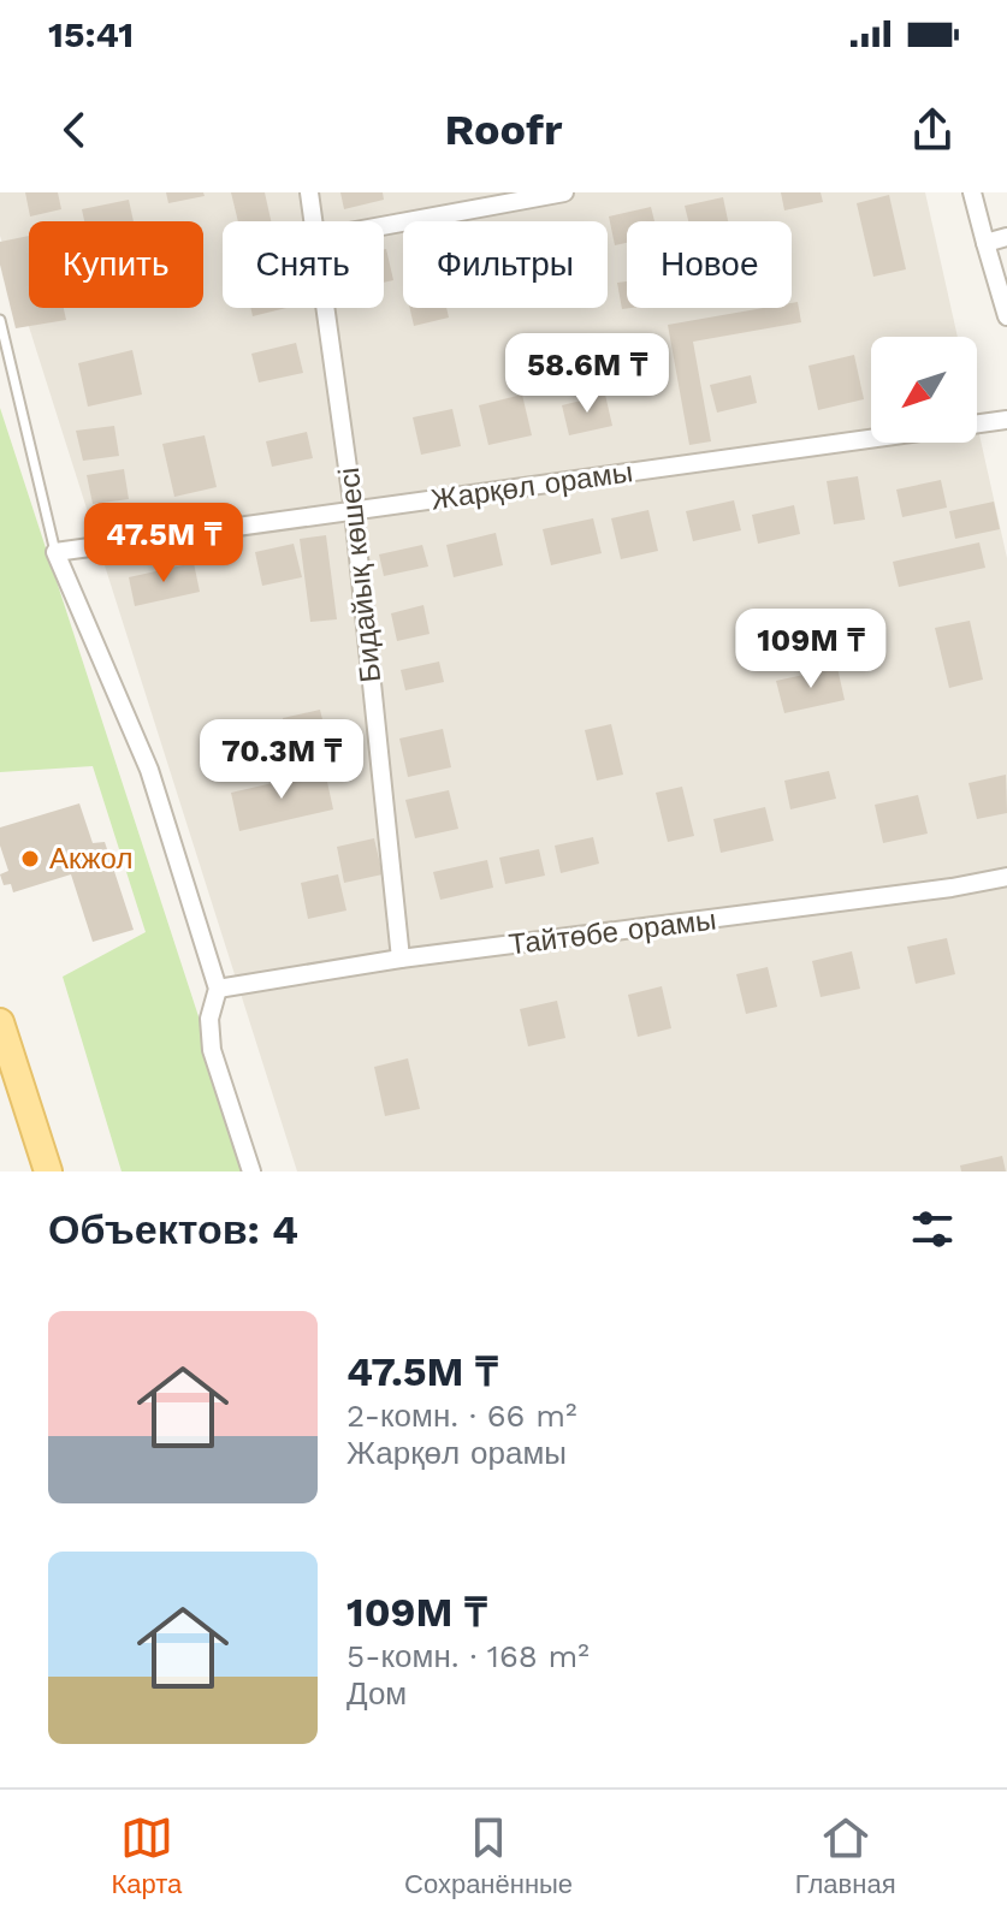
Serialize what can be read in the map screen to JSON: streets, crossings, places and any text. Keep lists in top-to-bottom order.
{
  "streets": {
    "street": ["Жарқөл орамы", "Бидайық көшесі", "Тайтөбе орамы"]
  },
  "crossings": [
    ["Жарқөл орамы", "Бидайық көшесі"],
    ["Бидайық көшесі", "Тайтөбе орамы"]
  ],
  "places": ["Акжол"],
  "north": "bottom left",
  "page": {
    "status": "15:41",
    "header": "Roofr",
    "chip": [
      "Купить",
      "Снять",
      "Фильтры",
      "Новое"
    ],
    "price": [
      "58.6M ₸",
      "47.5M ₸",
      "109M ₸",
      "70.3M ₸"
    ],
    "heading": "Объектов: 4",
    "list": [
      {
        "name": "47.5M ₸",
        "note": "2-комн. · 66 m² · Жарқөл орамы"
      },
      {
        "name": "109M ₸",
        "note": "5-комн. · 168 m² · Дом"
      }
    ],
    "tabs": ["Карта", "Сохранённые", "Главная"]
  }
}
